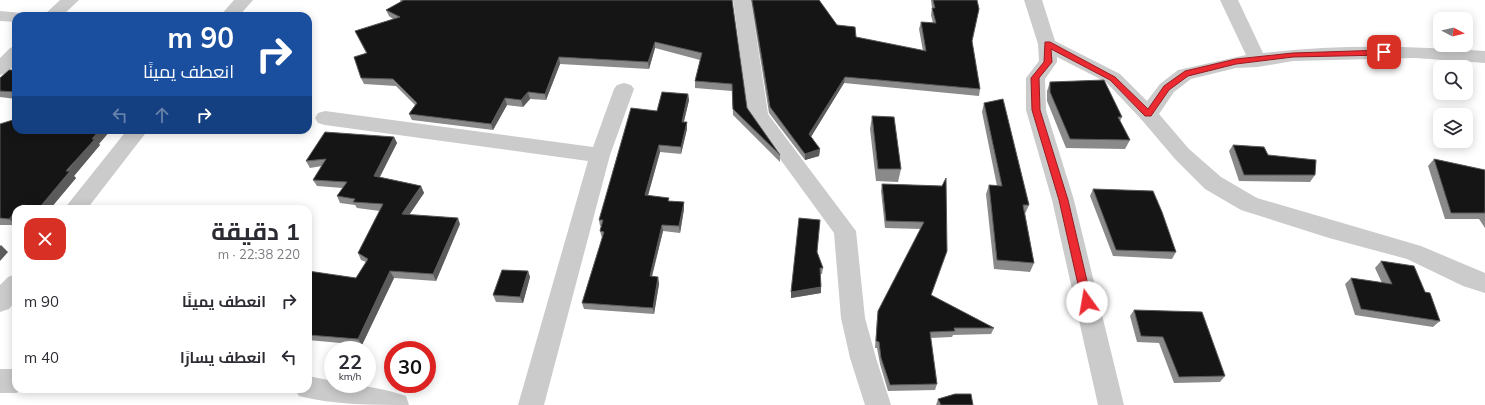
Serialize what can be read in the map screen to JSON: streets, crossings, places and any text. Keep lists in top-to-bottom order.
{
  "north": "right",
  "page": {
    "turn": ["90 m", "انعطف يمينًا"],
    "heading": ["1 دقيقة", "220 m · 22:38"],
    "list": [
      {
        "name": "انعطف يمينًا",
        "value": "90 m"
      },
      {
        "name": "انعطف يسارًا",
        "value": "40 m"
      }
    ],
    "speed": "22 km/h",
    "limit": "30"
  }
}
